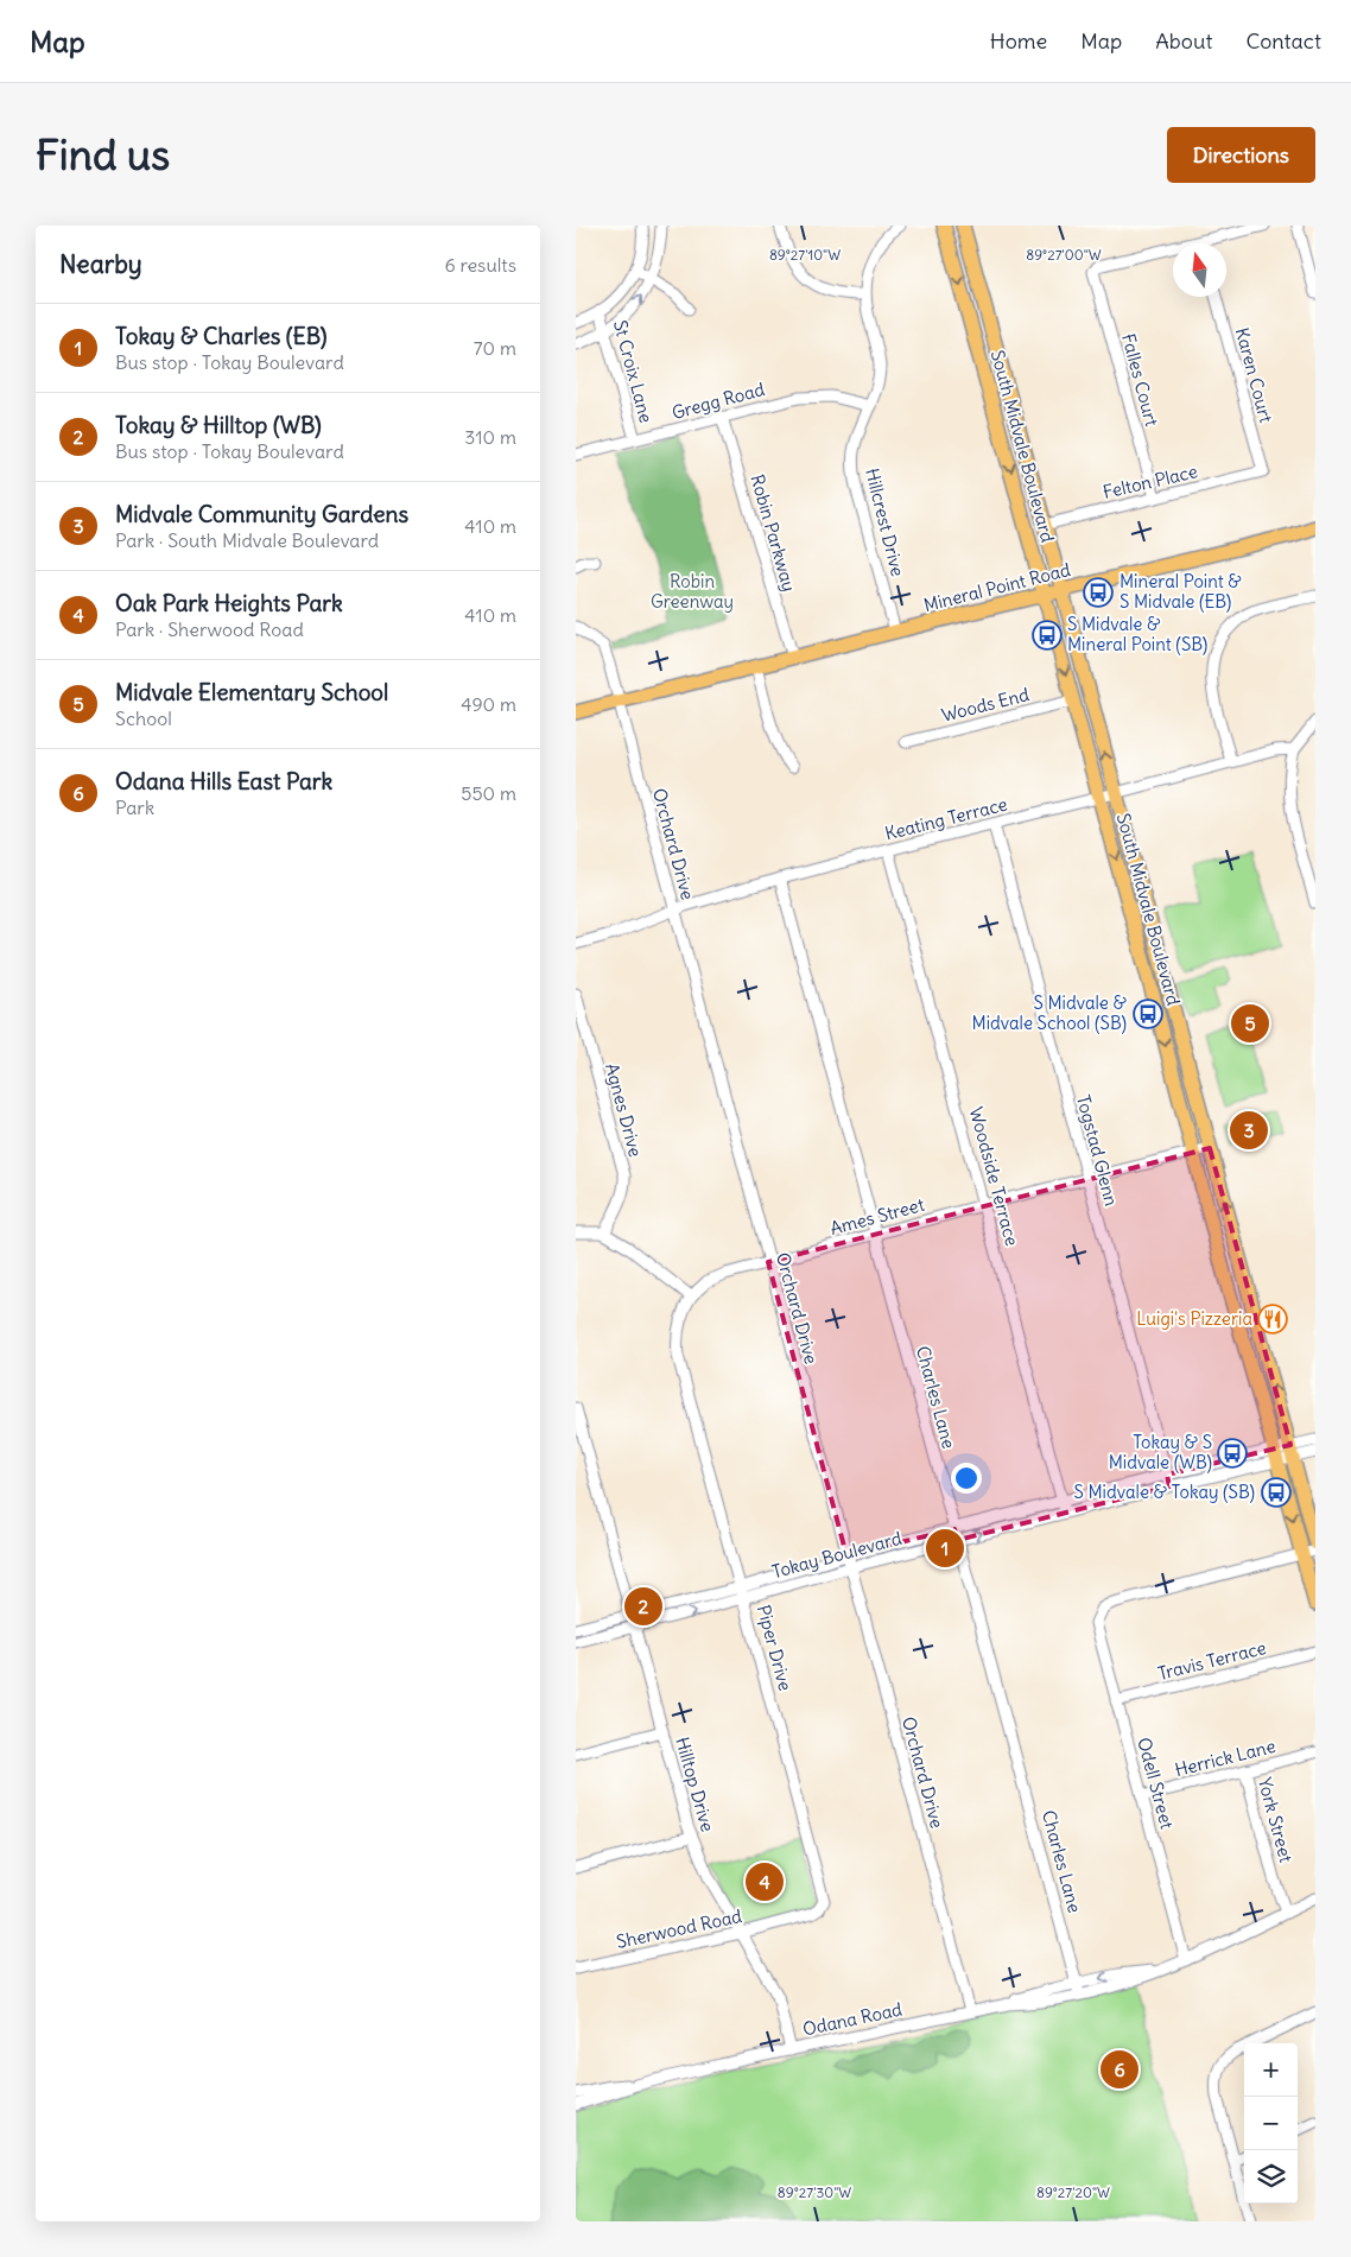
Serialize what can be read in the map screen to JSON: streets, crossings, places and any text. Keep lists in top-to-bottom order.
{
  "streets": {
    "main road": ["South Midvale Boulevard", "Mineral Point Road"],
    "street": [
      "St Croix Lane",
      "Karen Court",
      "Falles Court",
      "Gregg Road",
      "Felton Place",
      "Hillcrest Drive",
      "Robin Parkway",
      "Woods End",
      "Keating Terrace",
      "Orchard Drive",
      "Agnes Drive",
      "Togstad Glenn",
      "Woodside Terrace",
      "Ames Street",
      "Charles Lane",
      "Tokay Boulevard",
      "Piper Drive",
      "Travis Terrace",
      "Herrick Lane",
      "Odell Street",
      "Hilltop Drive",
      "York Street",
      "Sherwood Road",
      "Odana Road"
    ]
  },
  "crossings": [
    ["St Croix Lane", "Gregg Road"],
    ["Karen Court", "Felton Place"],
    ["Falles Court", "Felton Place"],
    ["Gregg Road", "Hillcrest Drive"],
    ["Gregg Road", "Robin Parkway"],
    ["South Midvale Boulevard", "Felton Place"],
    ["South Midvale Boulevard", "Mineral Point Road"],
    ["South Midvale Boulevard", "Woods End"],
    ["South Midvale Boulevard", "Keating Terrace"],
    ["South Midvale Boulevard", "Ames Street"],
    ["South Midvale Boulevard", "Tokay Boulevard"],
    ["South Midvale Boulevard", "Odell Street"],
    ["Hillcrest Drive", "Mineral Point Road"],
    ["Robin Parkway", "Mineral Point Road"],
    ["Mineral Point Road", "Orchard Drive"],
    ["Keating Terrace", "Orchard Drive"],
    ["Keating Terrace", "Togstad Glenn"],
    ["Keating Terrace", "Woodside Terrace"],
    ["Keating Terrace", "Charles Lane"],
    ["Orchard Drive", "Ames Street"],
    ["Orchard Drive", "Tokay Boulevard"],
    ["Orchard Drive", "Odana Road"],
    ["Togstad Glenn", "Ames Street"],
    ["Togstad Glenn", "Tokay Boulevard"],
    ["Woodside Terrace", "Ames Street"],
    ["Woodside Terrace", "Tokay Boulevard"],
    ["Ames Street", "Charles Lane"],
    ["Ames Street", "Piper Drive"],
    ["Charles Lane", "Tokay Boulevard"],
    ["Charles Lane", "Odana Road"],
    ["Tokay Boulevard", "Piper Drive"],
    ["Tokay Boulevard", "Hilltop Drive"],
    ["Piper Drive", "Sherwood Road"],
    ["Travis Terrace", "Odell Street"],
    ["Herrick Lane", "Odell Street"],
    ["Herrick Lane", "York Street"],
    ["Odell Street", "Odana Road"],
    ["Hilltop Drive", "Sherwood Road"],
    ["Hilltop Drive", "Odana Road"],
    ["York Street", "Odana Road"]
  ],
  "parks": ["Robin Greenway"],
  "places": {
    "bus stop": [
      "Mineral Point & S Midvale (EB)",
      "S Midvale & Mineral Point (SB)",
      "S Midvale & Midvale School (SB)",
      "Tokay & S Midvale (WB)",
      "S Midvale & Tokay (SB)"
    ],
    "restaurant": ["Luigi's Pizzeria"]
  },
  "north": "top",
  "page": {
    "header": "Map",
    "nav": [
      "Home",
      "Map",
      "About",
      "Contact"
    ],
    "buttons": "Directions",
    "title": "Find us",
    "heading": ["Nearby", "6 results"],
    "list": [
      {
        "mark": "1",
        "name": "Tokay & Charles (EB)",
        "note": "Bus stop · Tokay Boulevard",
        "value": "70 m"
      },
      {
        "mark": "2",
        "name": "Tokay & Hilltop (WB)",
        "note": "Bus stop · Tokay Boulevard",
        "value": "310 m"
      },
      {
        "mark": "3",
        "name": "Midvale Community Gardens",
        "note": "Park · South Midvale Boulevard",
        "value": "410 m"
      },
      {
        "mark": "4",
        "name": "Oak Park Heights Park",
        "note": "Park · Sherwood Road",
        "value": "410 m"
      },
      {
        "mark": "5",
        "name": "Midvale Elementary School",
        "note": "School",
        "value": "490 m"
      },
      {
        "mark": "6",
        "name": "Odana Hills East Park",
        "note": "Park",
        "value": "550 m"
      }
    ],
    "pins": [
      "5",
      "3",
      "1",
      "2",
      "4",
      "6"
    ],
    "map_buttons": ["+", "−"]
  },
  "coordinates": [
    "89°27'10\"W",
    "89°27'00\"W",
    "89°27'30\"W",
    "89°27'20\"W"
  ]
}
